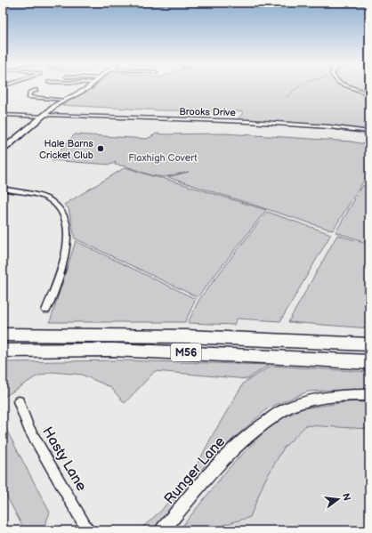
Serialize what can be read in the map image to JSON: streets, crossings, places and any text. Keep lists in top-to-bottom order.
{
  "streets": {
    "highway": ["M56"],
    "street": ["Brooks Drive", "Hasty Lane", "Runger Lane"]
  },
  "parks": ["Flaxhigh Covert"],
  "places": ["Hale Barns Cricket Club"],
  "north": "right"
}
